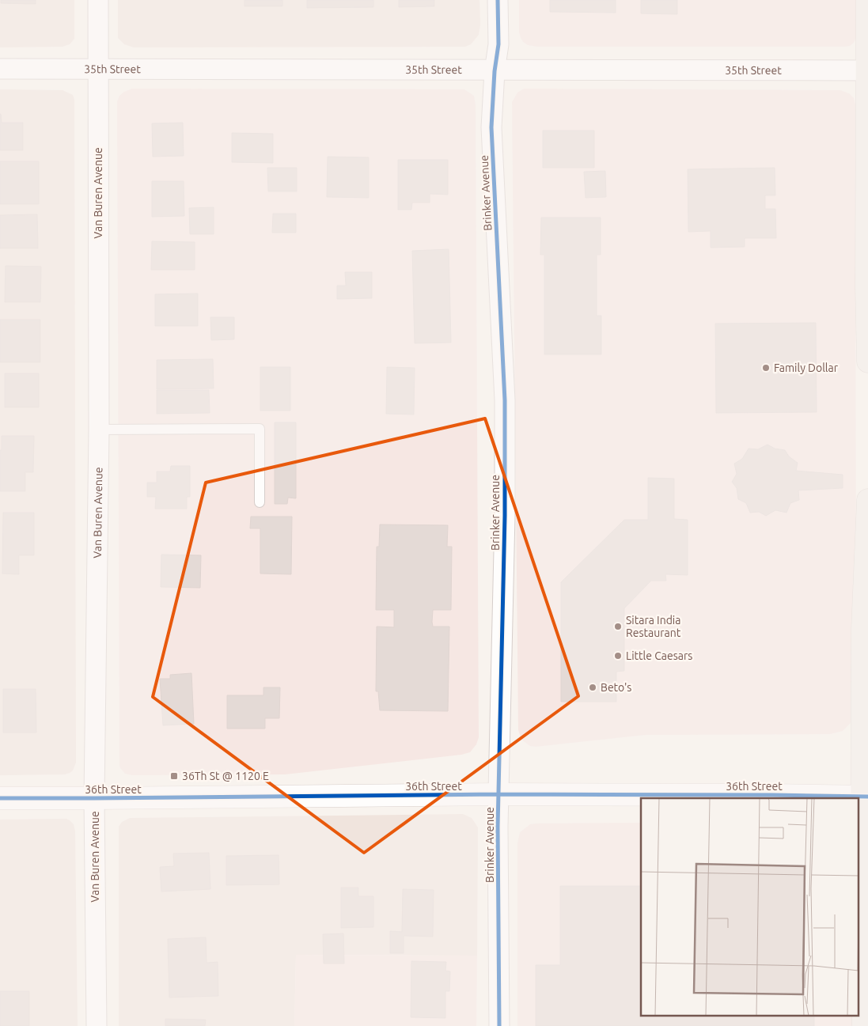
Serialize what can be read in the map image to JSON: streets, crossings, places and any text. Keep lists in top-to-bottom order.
{
  "streets": {
    "main road": ["36th Street"],
    "street": ["35th Street", "Van Buren Avenue", "Brinker Avenue"]
  },
  "crossings": [
    ["35th Street", "Van Buren Avenue"],
    ["35th Street", "Brinker Avenue"],
    ["Van Buren Avenue", "36th Street"],
    ["Brinker Avenue", "36th Street"]
  ],
  "places": {
    "other": [
      "Family Dollar",
      "Sitara India Restaurant",
      "Little Caesars",
      "Beto's"
    ],
    "transit": ["36Th St @ 1120 E"]
  }
}
